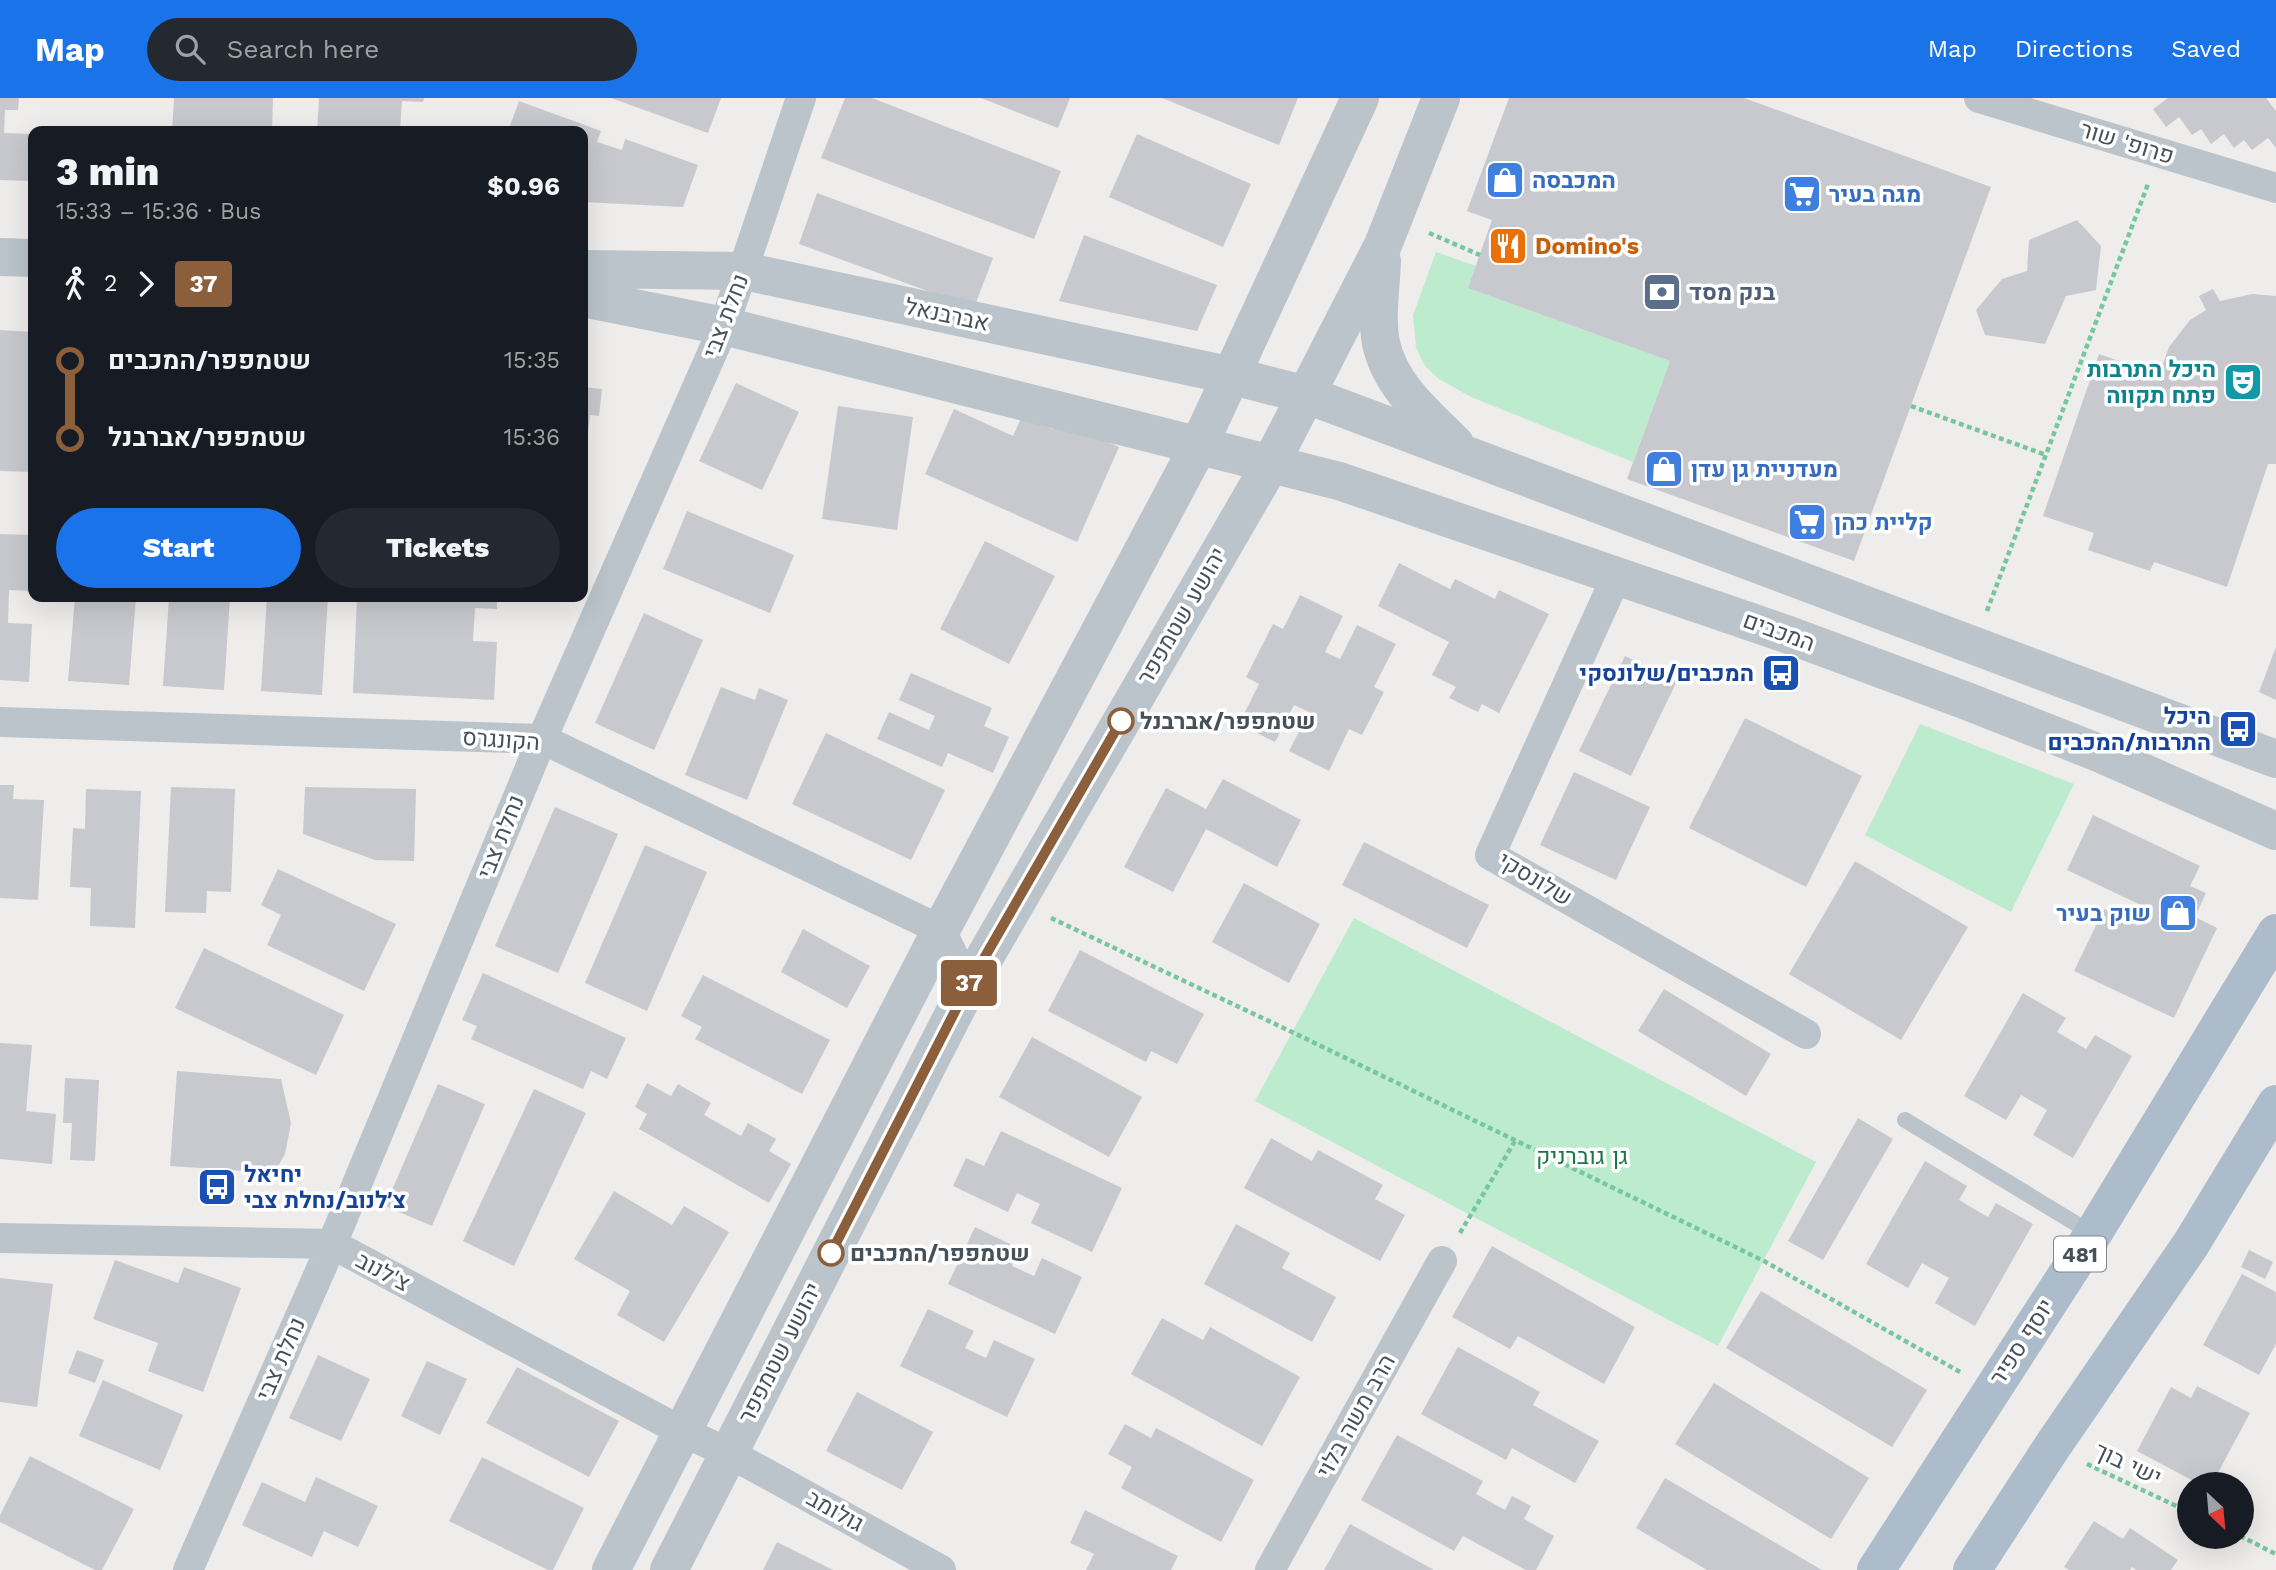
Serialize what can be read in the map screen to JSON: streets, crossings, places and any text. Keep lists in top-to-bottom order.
{
  "streets": {
    "main road": ["481", "יוסף ספיר"],
    "street": [
      "פרופ' שור",
      "אברבנאל",
      "נחלת צבי",
      "יהושע שטמפפר",
      "המכבים",
      "הקונגרס",
      "שלונסקי",
      "צ'לנוב",
      "הרב משה בלוי",
      "גולומב"
    ],
    "path": ["ישי בוך"]
  },
  "crossings": [
    ["אברבנאל", "נחלת צבי"],
    ["אברבנאל", "יהושע שטמפפר"],
    ["נחלת צבי", "הקונגרס"],
    ["נחלת צבי", "צ'לנוב"],
    ["יהושע שטמפפר", "המכבים"],
    ["יהושע שטמפפר", "צ'לנוב"],
    ["יהושע שטמפפר", "גולומב"],
    ["המכבים", "שלונסקי"],
    ["צ'לנוב", "גולומב"]
  ],
  "parks": ["גן גוברניק"],
  "places": {
    "shop": ["המכבסה", "מעדניית גן עדן", "שוק בעיר"],
    "supermarket": ["מגה בעיר", "קליית כהן"],
    "restaurant": ["Domino's"],
    "bank": ["בנק מסד"],
    "theatre": ["היכל התרבות פתח תקווה"],
    "bus stop": ["המכבים/שלונסקי", "היכל התרבות/המכבים", "יחיאל צ׳לנוב/נחלת צבי"],
    "other": ["שטמפפר/אברבנל", "שטמפפר/המכבים"]
  },
  "lines": ["bus line 37"],
  "north": "bottom right",
  "page": {
    "header": "Map",
    "search": "Search here",
    "nav": ["Map", "Directions", "Saved"],
    "on_map": "37",
    "heading": ["3 min", "15:33 – 15:36 · Bus", "$0.96"],
    "legs": ["2", "37"],
    "list": [
      {
        "name": "שטמפפר/המכבים",
        "value": "15:35"
      },
      {
        "name": "שטמפפר/אברבנל",
        "value": "15:36"
      }
    ],
    "buttons": ["Start", "Tickets"]
  }
}
